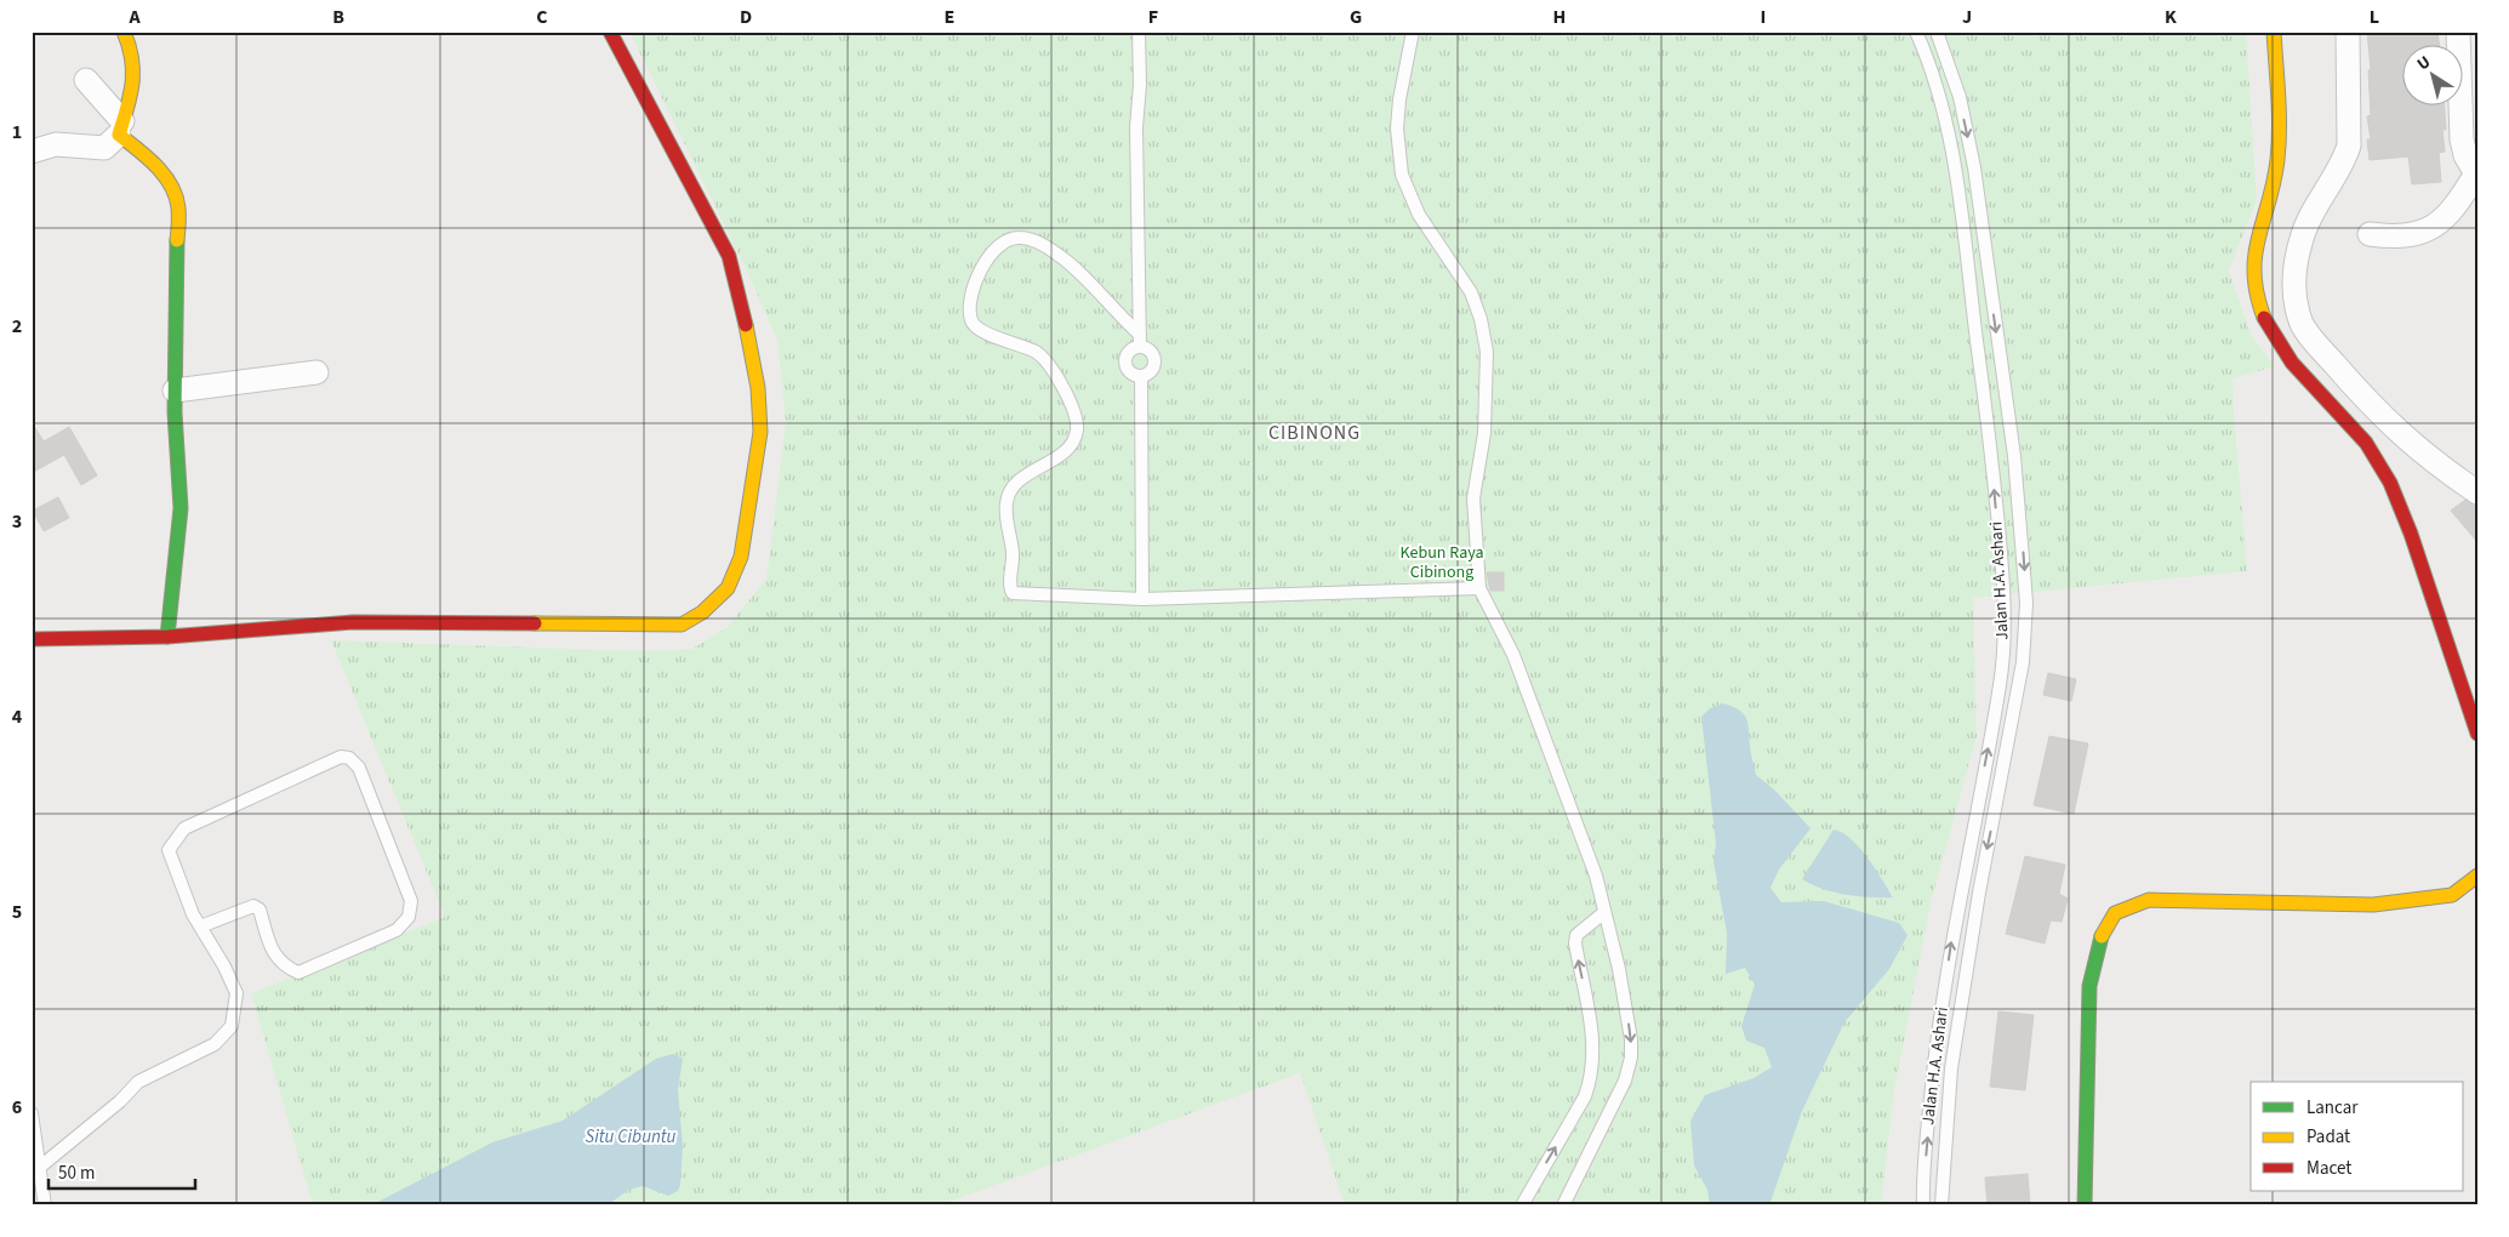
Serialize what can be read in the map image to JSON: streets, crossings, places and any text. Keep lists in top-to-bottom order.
{
  "streets": {
    "lane": ["Jalan H.A. Ashari"]
  },
  "districts": ["CIBINONG"],
  "water": ["Situ Cibuntu"],
  "parks": ["Kebun Raya Cibinong"],
  "legend": ["Lancar", "Padat", "Macet"],
  "scale_bar": "50 m",
  "north": "top left",
  "grid": {
    "columns": [
      "A",
      "B",
      "C",
      "D",
      "E",
      "F",
      "G",
      "H",
      "I",
      "J",
      "K",
      "L"
    ],
    "rows": [
      "1",
      "2",
      "3",
      "4",
      "5",
      "6"
    ]
  }
}
